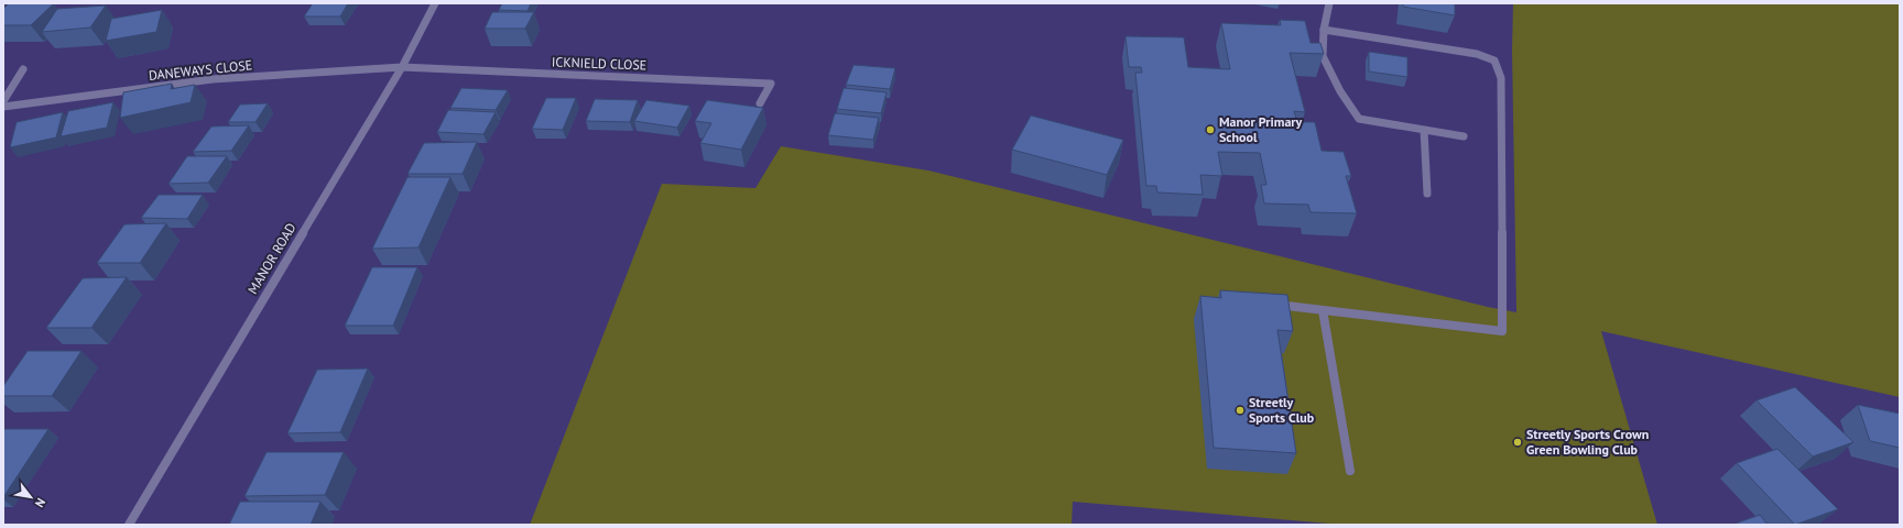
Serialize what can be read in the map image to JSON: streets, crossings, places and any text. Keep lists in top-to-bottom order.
{
  "streets": {
    "street": ["ICKNIELD CLOSE", "DANEWAYS CLOSE", "MANOR ROAD"]
  },
  "crossings": [
    ["ICKNIELD CLOSE", "DANEWAYS CLOSE"],
    ["ICKNIELD CLOSE", "MANOR ROAD"],
    ["DANEWAYS CLOSE", "MANOR ROAD"]
  ],
  "places": ["Manor Primary School", "Streetly Sports Club", "Streetly Sports Crown Green Bowling Club"],
  "north": "bottom right"
}
